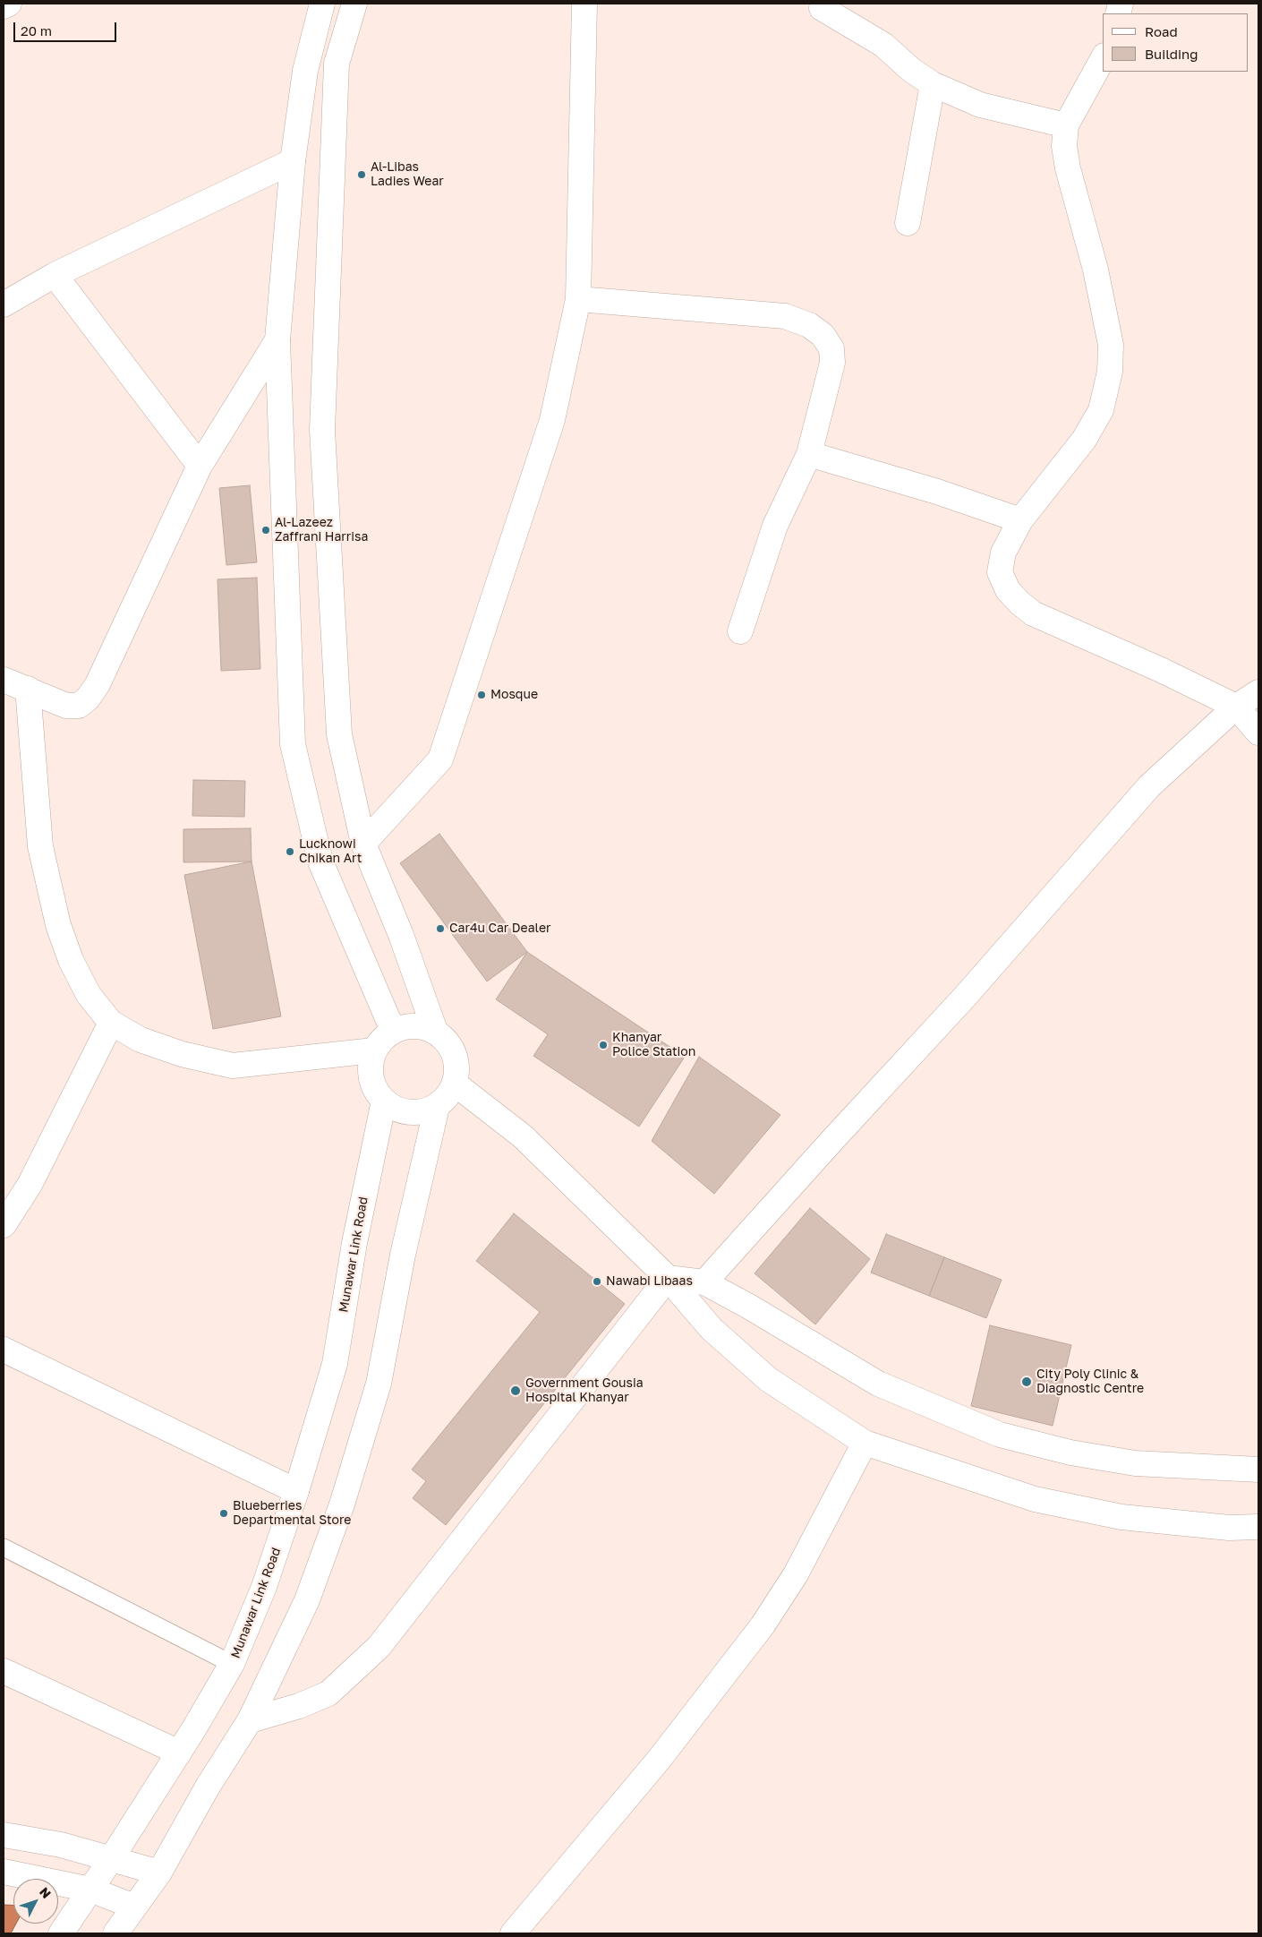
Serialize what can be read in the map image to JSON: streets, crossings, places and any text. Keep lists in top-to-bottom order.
{
  "streets": {
    "street": ["Munawar Link Road"]
  },
  "places": [
    "Al-Libas Ladies Wear",
    "Al-Lazeez Zaffrani Harrisa",
    "Mosque",
    "Lucknowi Chikan Art",
    "Car4u Car Dealer",
    "Khanyar Police Station",
    "Nawabi Libaas",
    "City Poly Clinic & Diagnostic Centre",
    "Government Gousia Hospital Khanyar",
    "Blueberries Departmental Store"
  ],
  "legend": ["Road", "Building"],
  "scale_bar": "20 m",
  "north": "top right"
}
